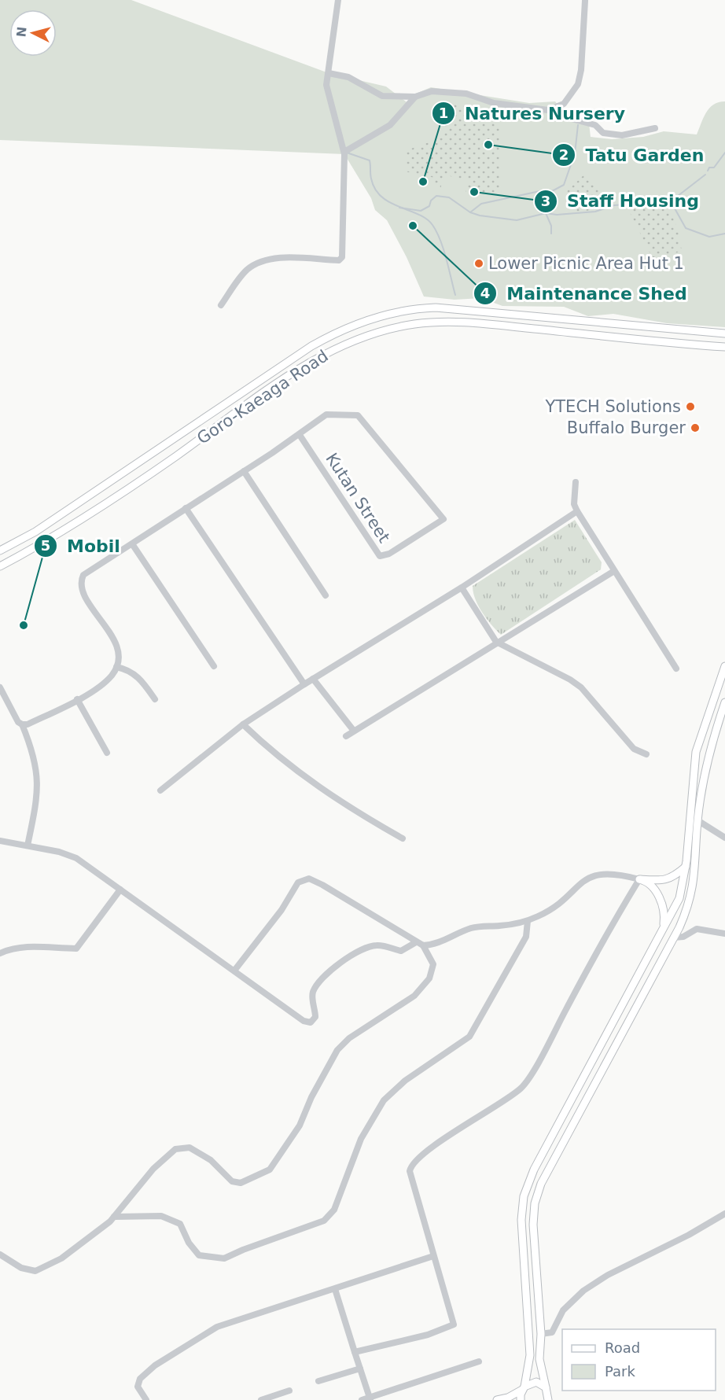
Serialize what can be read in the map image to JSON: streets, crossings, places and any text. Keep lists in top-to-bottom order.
{
  "streets": {
    "main road": ["Goro-Kaeaga Road"],
    "street": ["Kutan Street"]
  },
  "places": [
    "Tatu Garden",
    "Natures Nursery",
    "Staff Housing",
    "Maintenance Shed",
    "Lower Picnic Area Hut 1",
    "YTECH Solutions",
    "Buffalo Burger",
    "Mobil"
  ],
  "legend": ["Road", "Park"],
  "north": "left"
}
